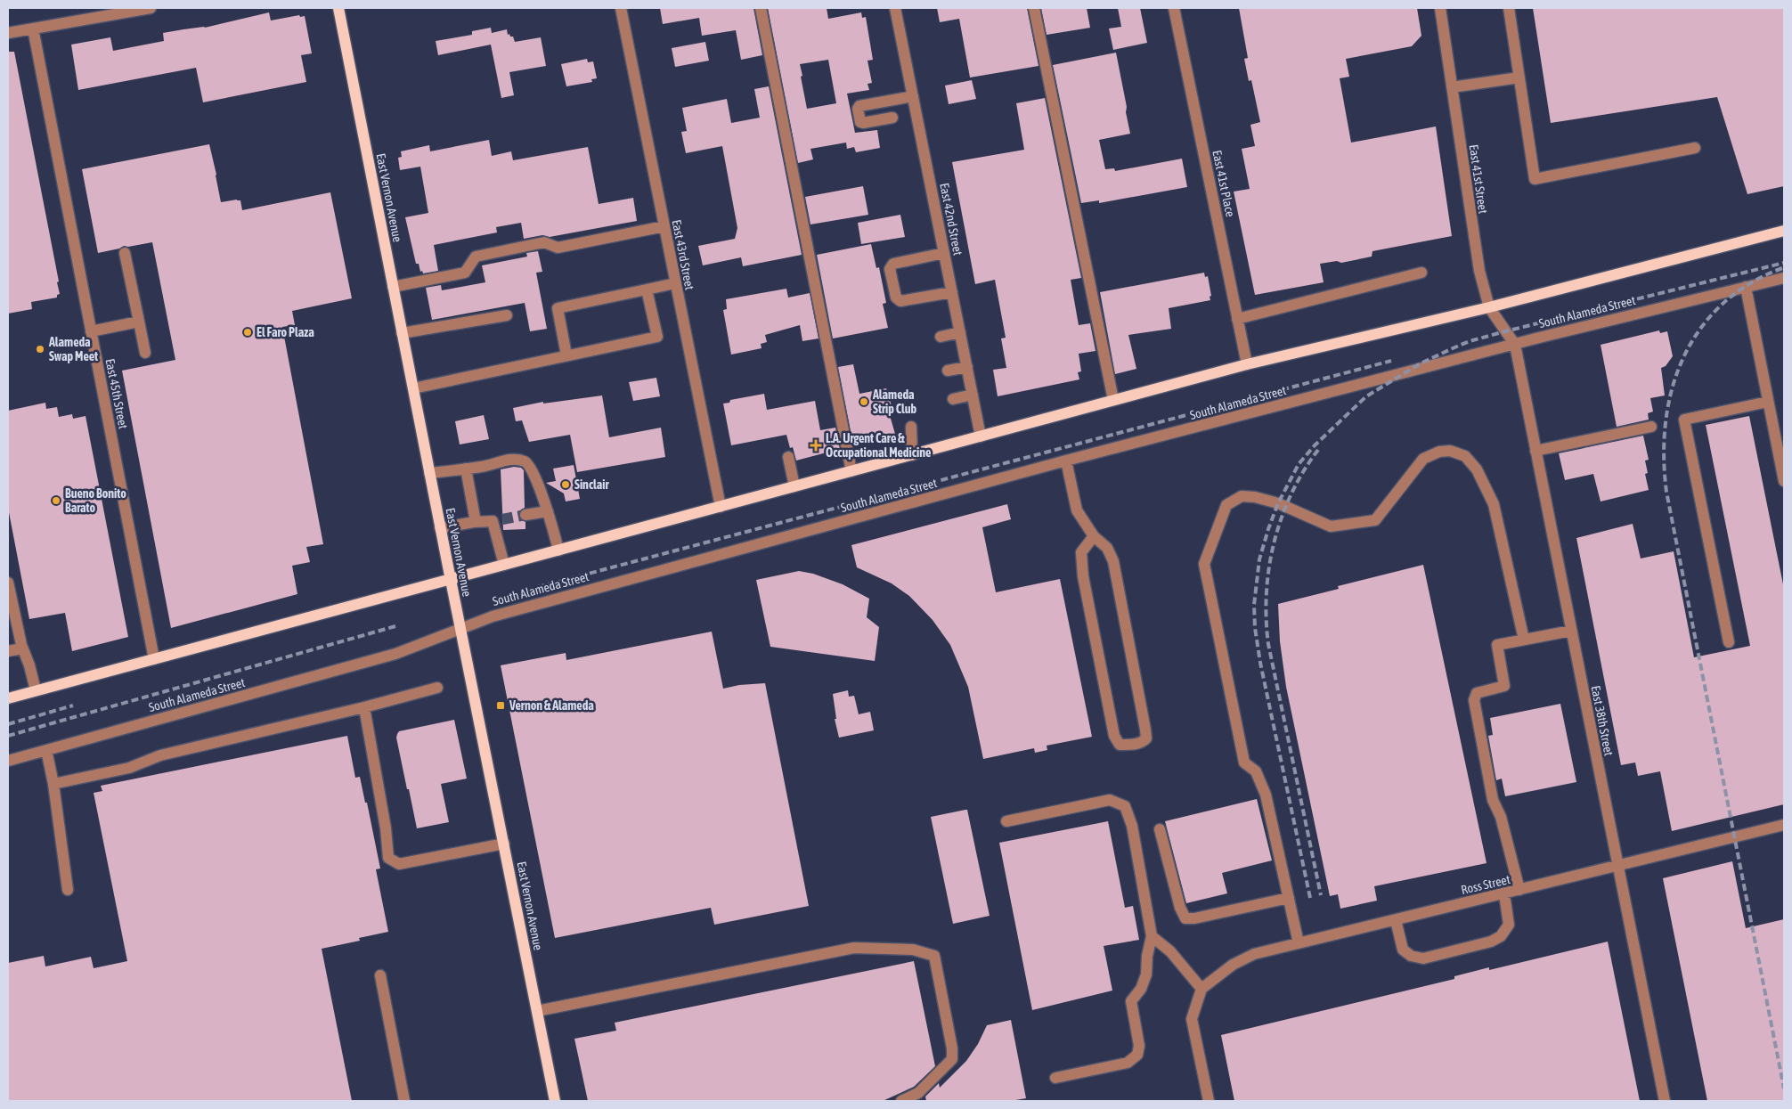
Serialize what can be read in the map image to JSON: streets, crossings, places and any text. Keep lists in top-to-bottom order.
{
  "streets": {
    "main road": ["East Vernon Avenue"],
    "street": [
      "East 41st Street",
      "East 41st Place",
      "East 42nd Street",
      "East 43rd Street",
      "South Alameda Street",
      "East 45th Street",
      "East 38th Street",
      "Ross Street"
    ]
  },
  "crossings": [
    ["East 41st Street", "South Alameda Street"],
    ["East 41st Street", "East 38th Street"],
    ["East Vernon Avenue", "South Alameda Street"],
    ["South Alameda Street", "East 38th Street"],
    ["East 38th Street", "Ross Street"]
  ],
  "places": {
    "other": [
      "El Faro Plaza",
      "Alameda Swap Meet",
      "Alameda Strip Club",
      "Sinclair",
      "Bueno Bonito Barato"
    ],
    "health": ["L.A. Urgent Care & Occupational Medicine"],
    "transit": ["Vernon & Alameda"]
  }
}
